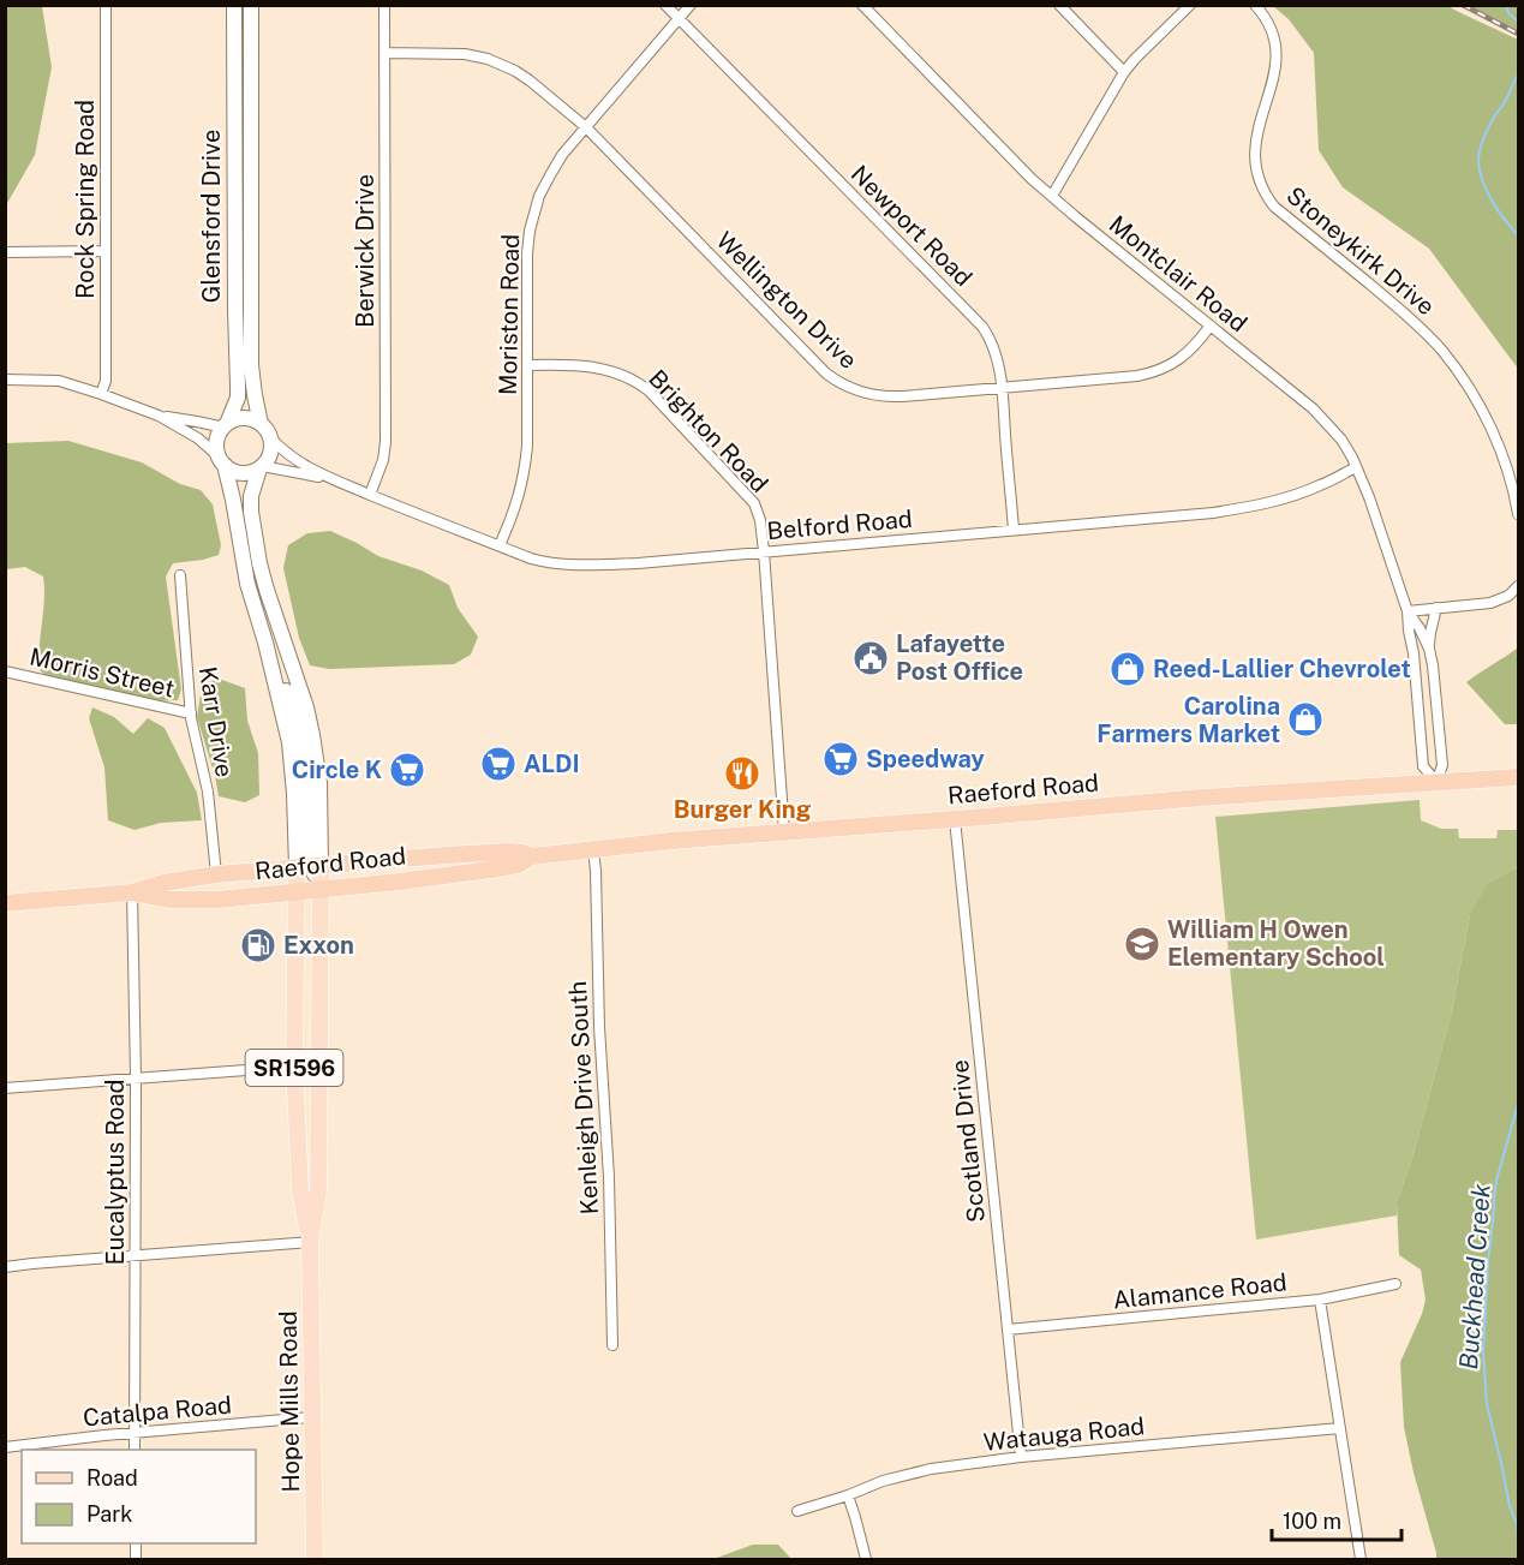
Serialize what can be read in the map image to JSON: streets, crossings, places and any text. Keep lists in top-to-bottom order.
{
  "streets": {
    "highway": ["Raeford Road"],
    "main road": ["Glensford Drive", "SR1596", "Hope Mills Road"],
    "street": [
      "Rock Spring Road",
      "Newport Road",
      "Berwick Drive",
      "Stoneykirk Drive",
      "Montclair Road",
      "Wellington Drive",
      "Moriston Road",
      "Brighton Road",
      "Belford Road",
      "Morris Street",
      "Karr Drive",
      "Kenleigh Drive South",
      "Scotland Drive",
      "Eucalyptus Road",
      "Alamance Road",
      "Catalpa Road",
      "Watauga Road"
    ]
  },
  "crossings": [
    ["Glensford Drive", "Belford Road"],
    ["Newport Road", "Wellington Drive"],
    ["Newport Road", "Moriston Road"],
    ["Newport Road", "Belford Road"],
    ["Berwick Drive", "Wellington Drive"],
    ["Berwick Drive", "Belford Road"],
    ["Montclair Road", "Wellington Drive"],
    ["Montclair Road", "Belford Road"],
    ["Montclair Road", "Raeford Road"],
    ["Wellington Drive", "Moriston Road"],
    ["Moriston Road", "Brighton Road"],
    ["Moriston Road", "Belford Road"],
    ["Brighton Road", "Belford Road"],
    ["Brighton Road", "Raeford Road"],
    ["Morris Street", "Karr Drive"],
    ["Karr Drive", "Raeford Road"],
    ["Raeford Road", "Kenleigh Drive South"],
    ["Raeford Road", "Scotland Drive"],
    ["Raeford Road", "Eucalyptus Road"],
    ["Raeford Road", "Hope Mills Road"],
    ["Scotland Drive", "Alamance Road"],
    ["Scotland Drive", "Watauga Road"],
    ["Eucalyptus Road", "Catalpa Road"],
    ["Hope Mills Road", "Catalpa Road"]
  ],
  "water": ["Buckhead Creek"],
  "places": {
    "public building": ["Lafayette Post Office"],
    "shop": ["Reed-Lallier Chevrolet", "Carolina Farmers Market"],
    "supermarket": ["Speedway", "ALDI", "Circle K"],
    "restaurant": ["Burger King"],
    "school or university": ["William H Owen Elementary School"],
    "fuel station": ["Exxon"]
  },
  "legend": ["Road", "Park"],
  "scale_bar": "100 m"
}
